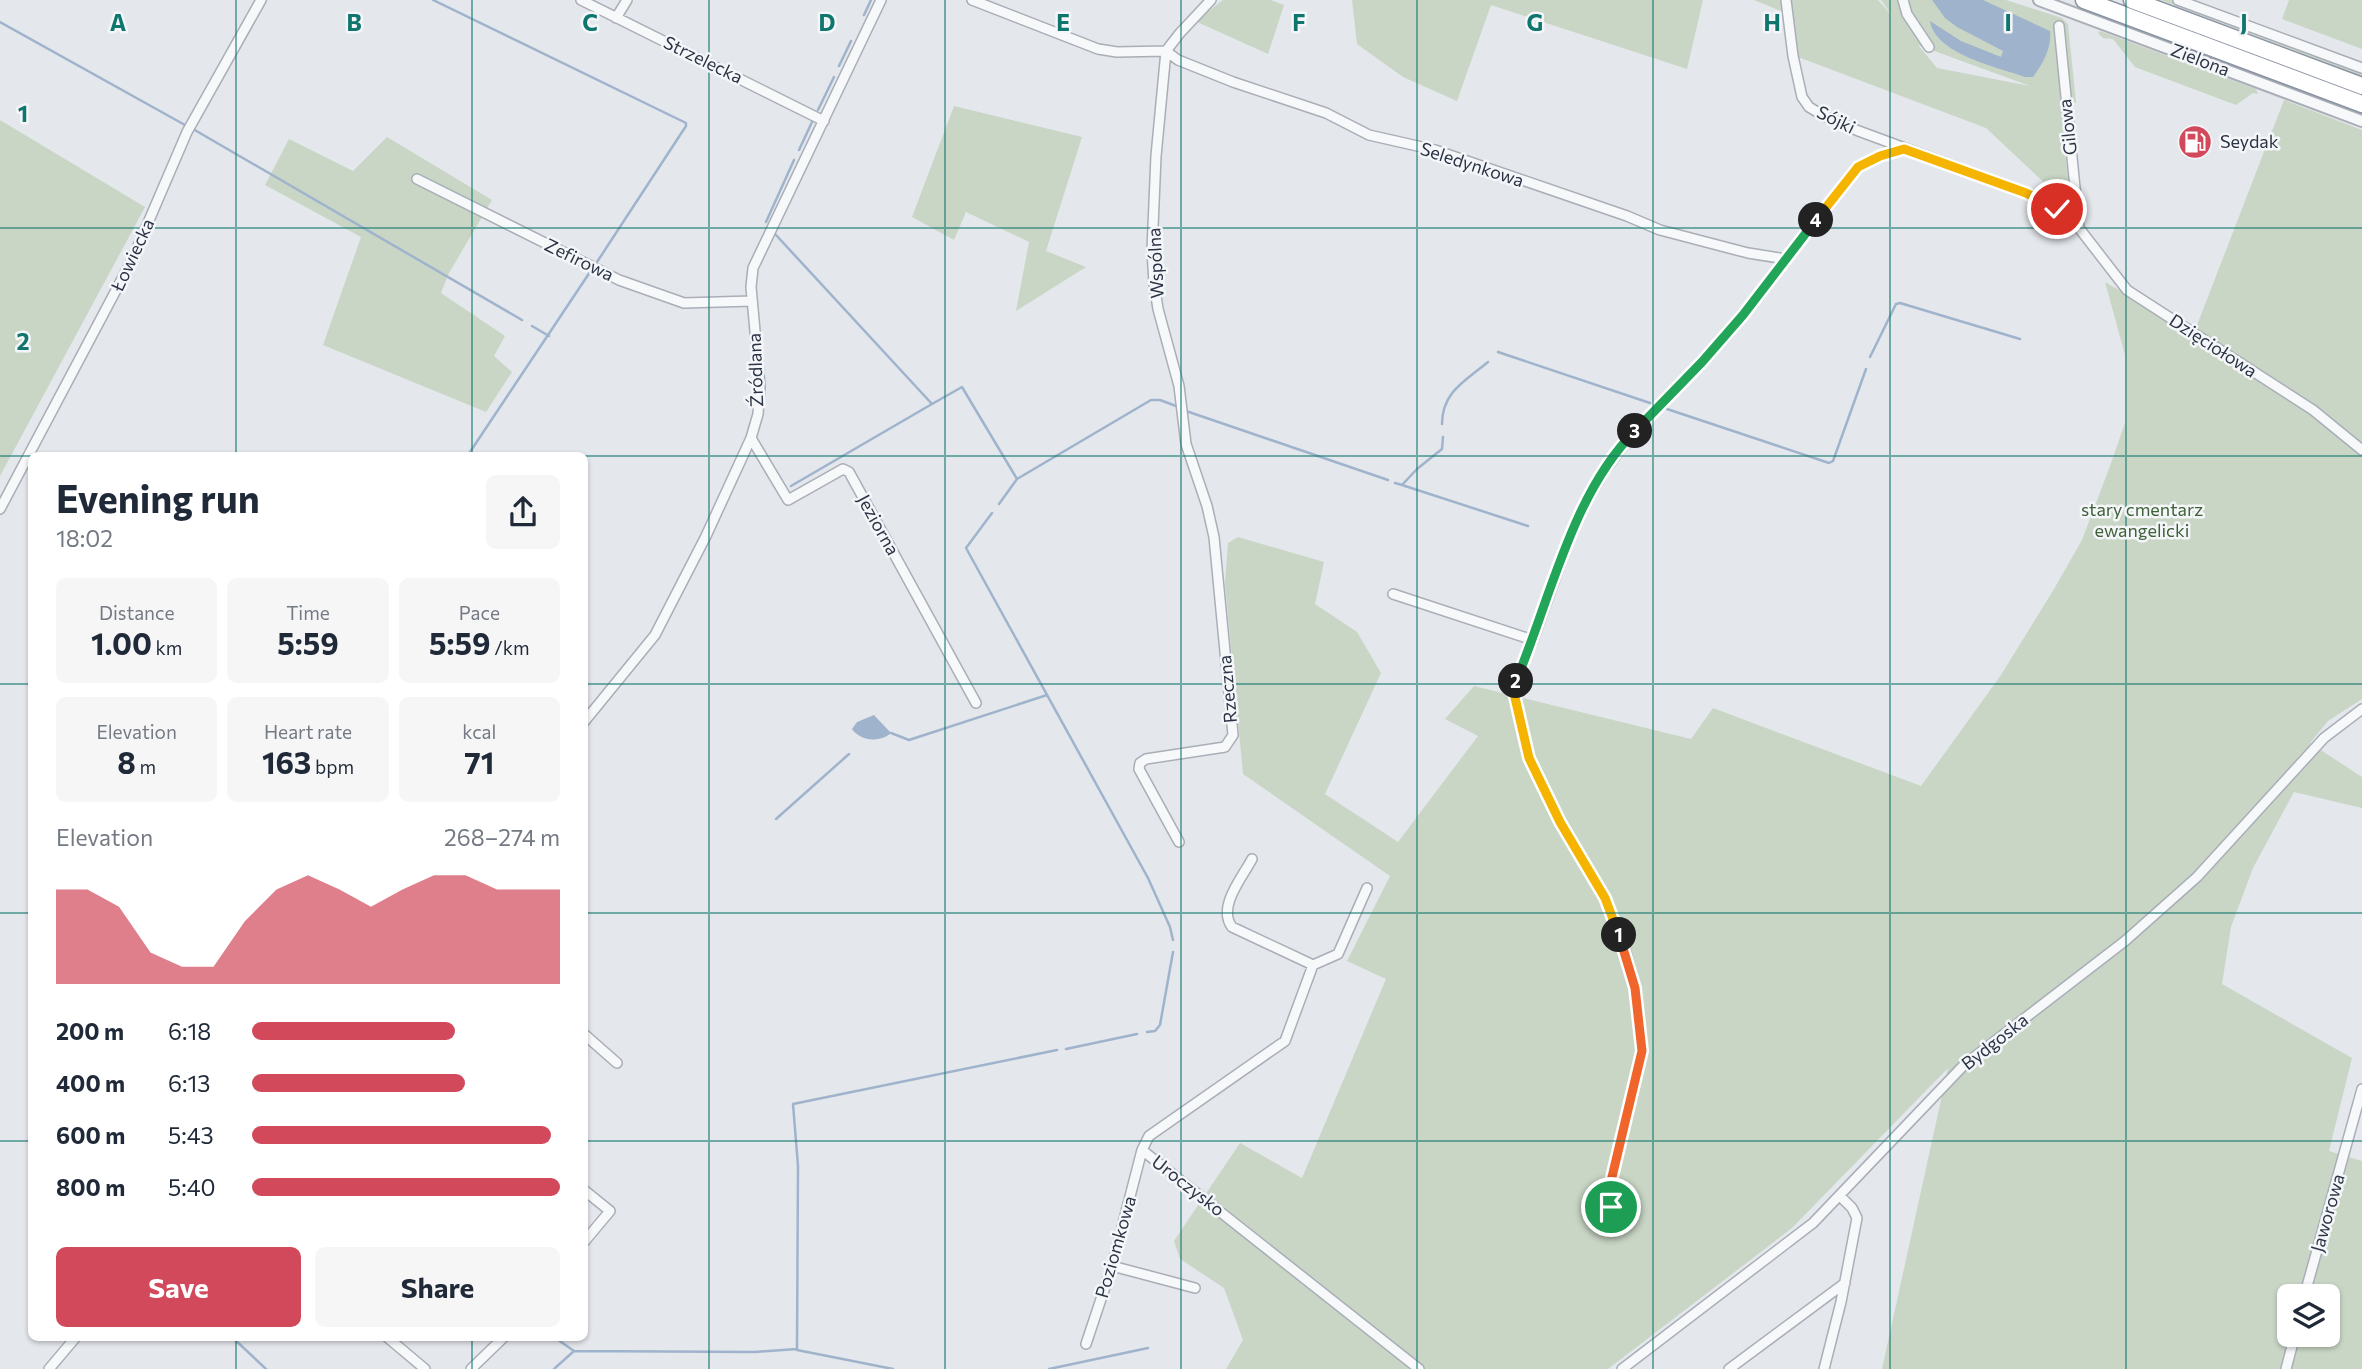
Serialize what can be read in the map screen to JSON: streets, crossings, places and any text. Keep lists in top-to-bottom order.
{
  "streets": {
    "street": [
      "Strzelecka",
      "Zielona",
      "Sójki",
      "Gilowa",
      "Seledynkowa",
      "Łowiecka",
      "Zefirowa",
      "Wspólna",
      "Dzięciołowa",
      "Źródlana",
      "Jeziorna",
      "Rzeczna",
      "Bydgoska",
      "Uroczysko",
      "Jaworowa",
      "Poziomkowa"
    ]
  },
  "crossings": [
    ["Strzelecka", "Źródlana"],
    ["Sójki", "Gilowa"],
    ["Sójki", "Dzięciołowa"],
    ["Gilowa", "Dzięciołowa"],
    ["Seledynkowa", "Wspólna"],
    ["Zefirowa", "Źródlana"],
    ["Wspólna", "Rzeczna"],
    ["Źródlana", "Jeziorna"],
    ["Uroczysko", "Poziomkowa"]
  ],
  "parks": ["stary cmentarz ewangelicki"],
  "places": {
    "fuel station": ["Seydak"]
  },
  "page": {
    "pins": [
      "4",
      "3",
      "2",
      "1"
    ],
    "heading": ["Evening run", "18:02"],
    "stats": [
      ["Distance", "1.00 km"],
      ["Time", "5:59"],
      ["Pace", "5:59 /km"],
      ["Elevation", "8 m"],
      ["Heart rate", "163 bpm"],
      ["kcal", "71"]
    ],
    "chart": ["Elevation", "268–274 m"],
    "list": [
      {
        "name": "200 m",
        "note": "6:18"
      },
      {
        "name": "400 m",
        "note": "6:13"
      },
      {
        "name": "600 m",
        "note": "5:43"
      },
      {
        "name": "800 m",
        "note": "5:40"
      }
    ],
    "buttons": ["Save", "Share"]
  },
  "grid": {
    "columns": [
      "A",
      "B",
      "C",
      "D",
      "E",
      "F",
      "G",
      "H",
      "I",
      "J"
    ],
    "rows": ["1", "2"]
  }
}
